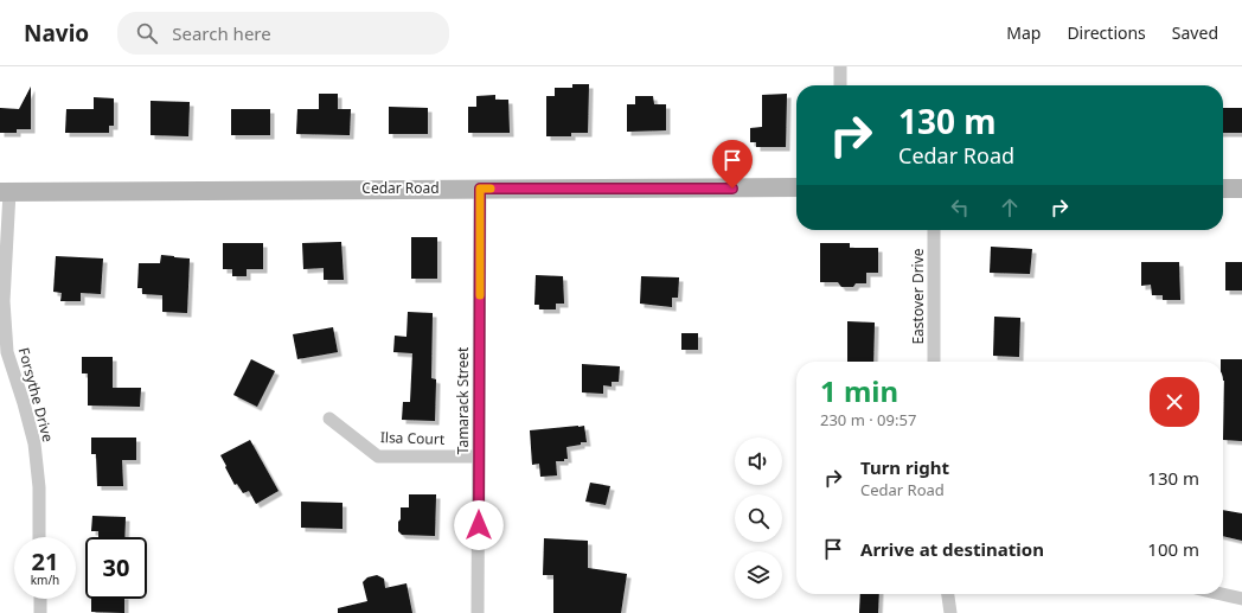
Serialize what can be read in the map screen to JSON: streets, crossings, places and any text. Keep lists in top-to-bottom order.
{
  "streets": {
    "street": [
      "Cedar Road",
      "Eastover Drive",
      "Forsythe Drive",
      "Tamarack Street",
      "Ilsa Court"
    ]
  },
  "crossings": [
    ["Cedar Road", "Forsythe Drive"],
    ["Cedar Road", "Tamarack Street"],
    ["Tamarack Street", "Ilsa Court"]
  ],
  "page": {
    "header": "Navio",
    "search": "Search here",
    "nav": ["Map", "Directions", "Saved"],
    "turn": ["130 m", "Cedar Road"],
    "heading": ["1 min", "230 m · 09:57"],
    "list": [
      {
        "name": "Turn right",
        "note": "Cedar Road",
        "value": "130 m"
      },
      {
        "name": "Arrive at destination",
        "value": "100 m"
      }
    ],
    "speed": "21 km/h",
    "limit": "30"
  }
}
